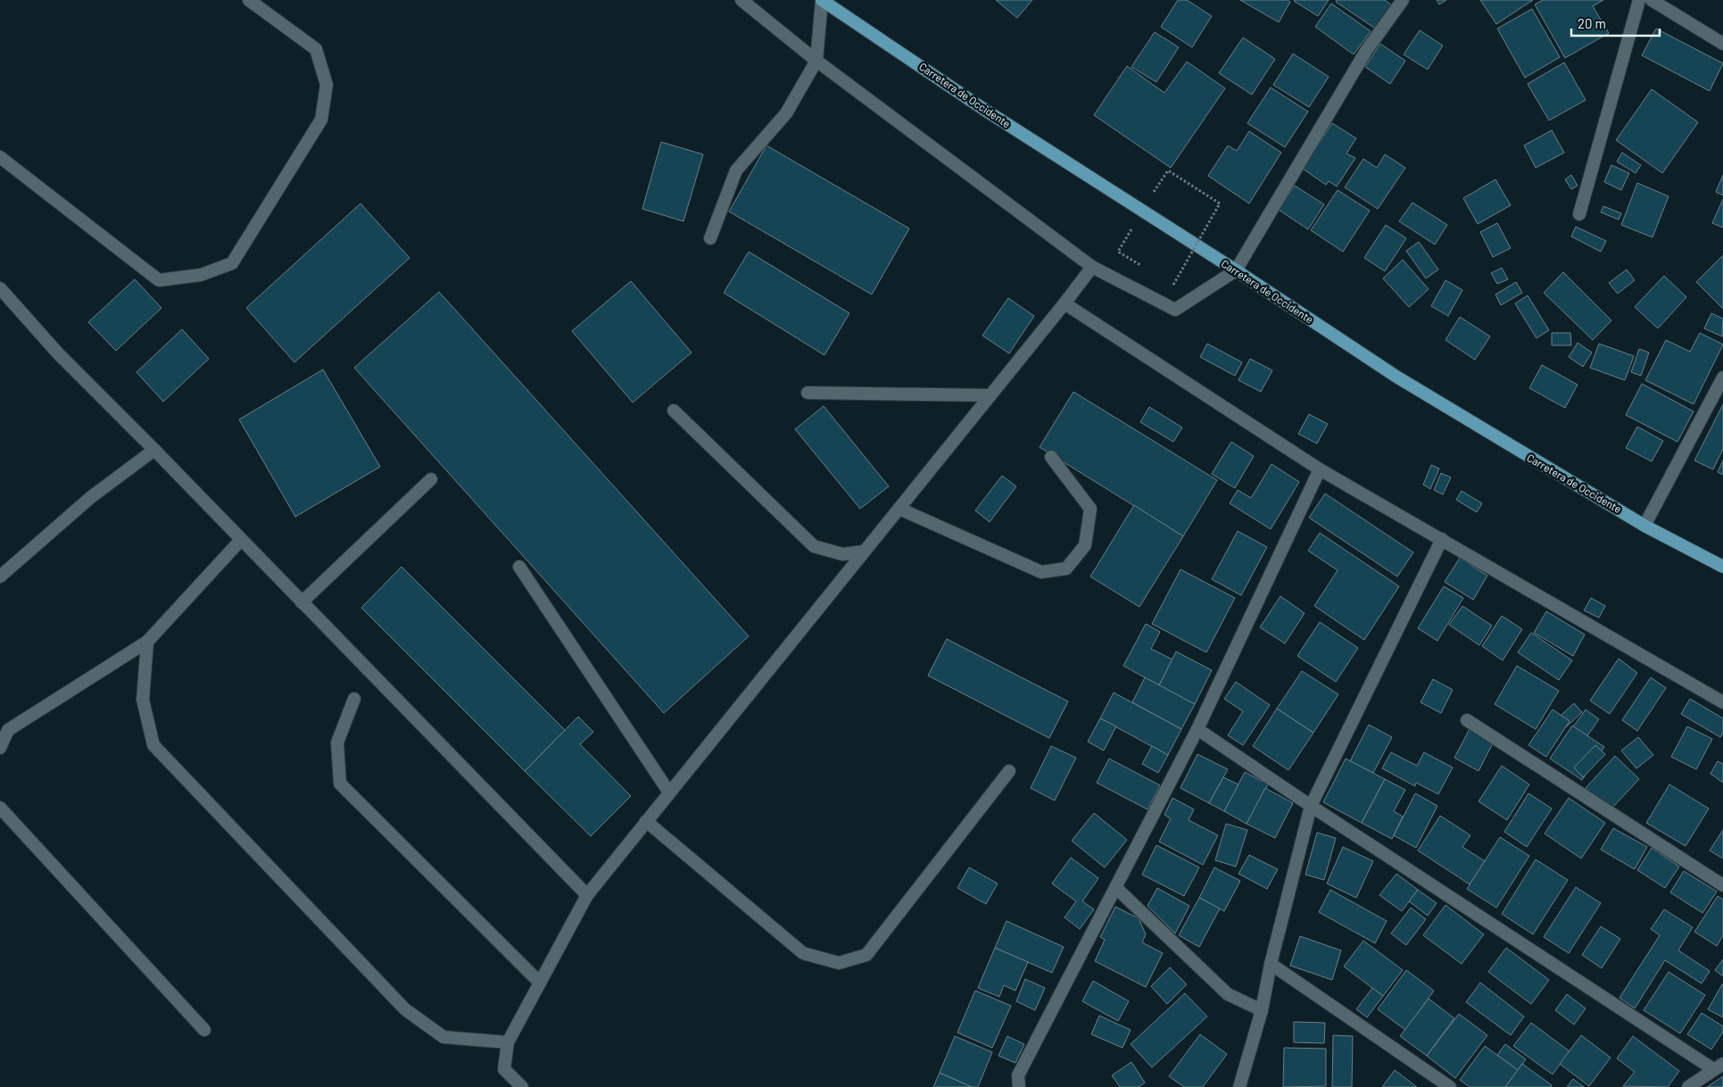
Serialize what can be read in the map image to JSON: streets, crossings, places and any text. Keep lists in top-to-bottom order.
{
  "streets": {
    "main road": ["Carretera de Occidente"]
  },
  "scale_bar": "20 m"
}
